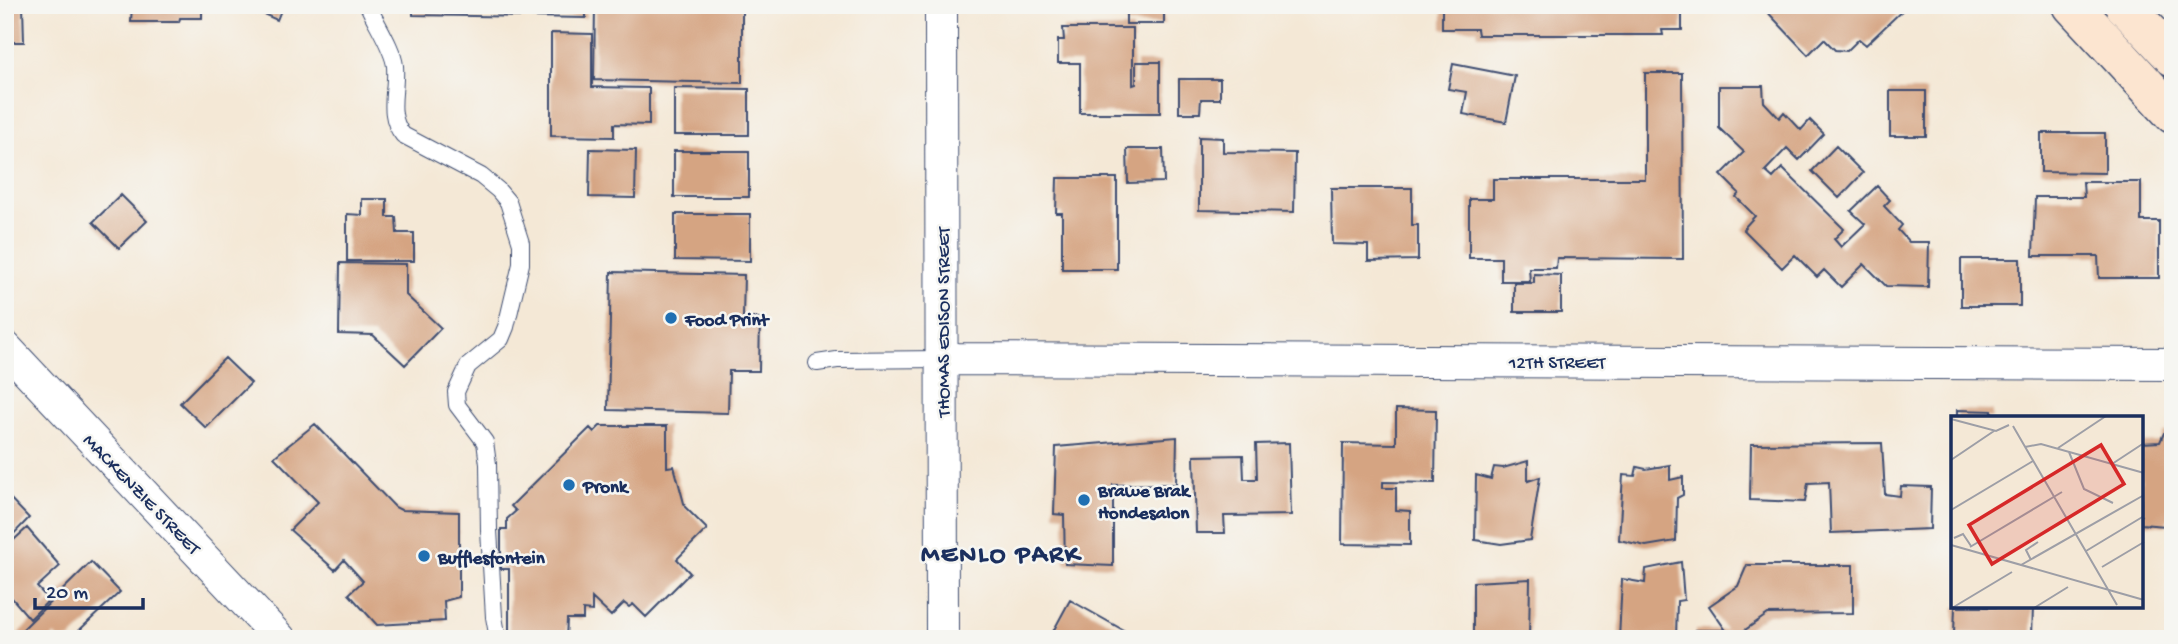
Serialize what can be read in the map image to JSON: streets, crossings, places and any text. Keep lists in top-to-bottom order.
{
  "streets": {
    "street": ["THOMAS EDISON STREET", "12TH STREET", "MACKENZIE STREET"]
  },
  "crossings": [
    ["THOMAS EDISON STREET", "12TH STREET"]
  ],
  "districts": ["MENLO PARK"],
  "places": [
    "Food Print",
    "Pronk",
    "Brawe Brak Hondesalon",
    "Bufflesfontein"
  ],
  "scale_bar": "20 m"
}
